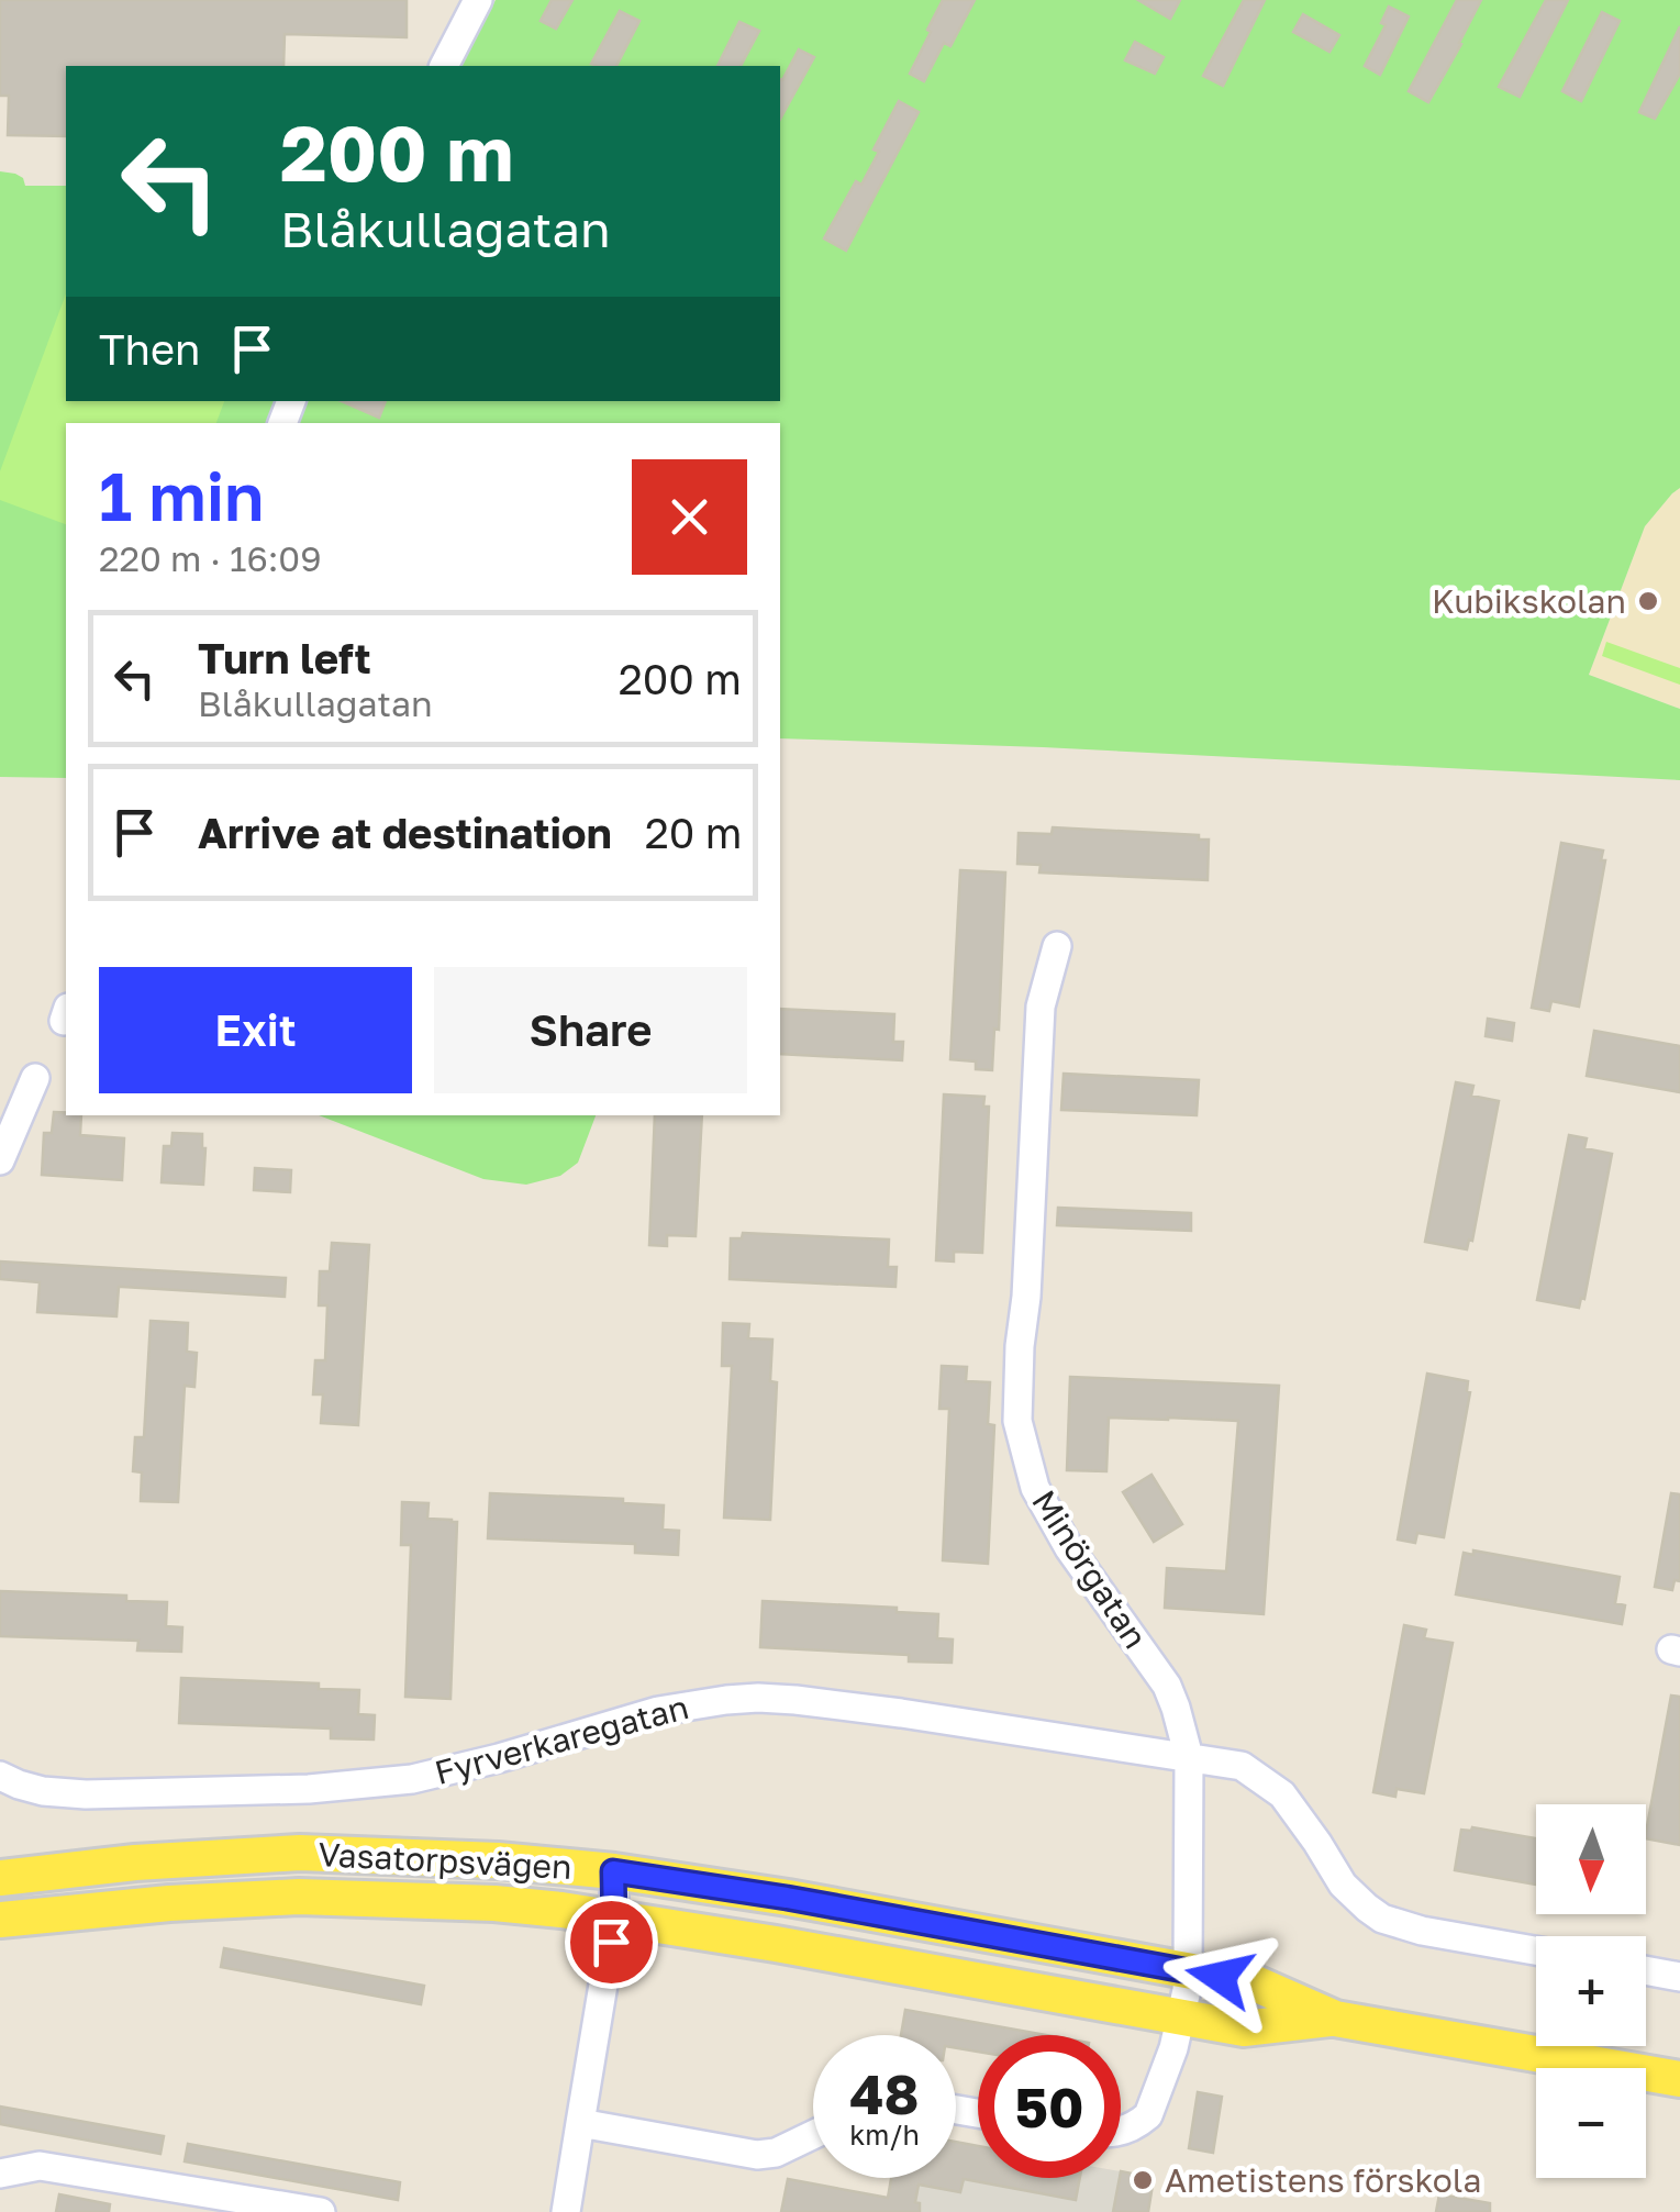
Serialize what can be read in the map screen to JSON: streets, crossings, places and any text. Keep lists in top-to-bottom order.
{
  "streets": {
    "main road": ["Vasatorpsvägen"],
    "street": ["Minörgatan", "Fyrverkaregatan"]
  },
  "crossings": [
    ["Minörgatan", "Fyrverkaregatan"],
    ["Minörgatan", "Vasatorpsvägen"]
  ],
  "places": ["Kubikskolan", "Ametistens förskola"],
  "north": "bottom",
  "page": {
    "turn": ["200 m", "Blåkullagatan"],
    "then": "Then",
    "heading": ["1 min", "220 m · 16:09"],
    "list": [
      {
        "name": "Turn left",
        "note": "Blåkullagatan",
        "value": "200 m"
      },
      {
        "name": "Arrive at destination",
        "value": "20 m"
      }
    ],
    "buttons": ["Exit", "Share"],
    "map_buttons": ["+", "−"],
    "speed": "48 km/h",
    "limit": "50"
  }
}
